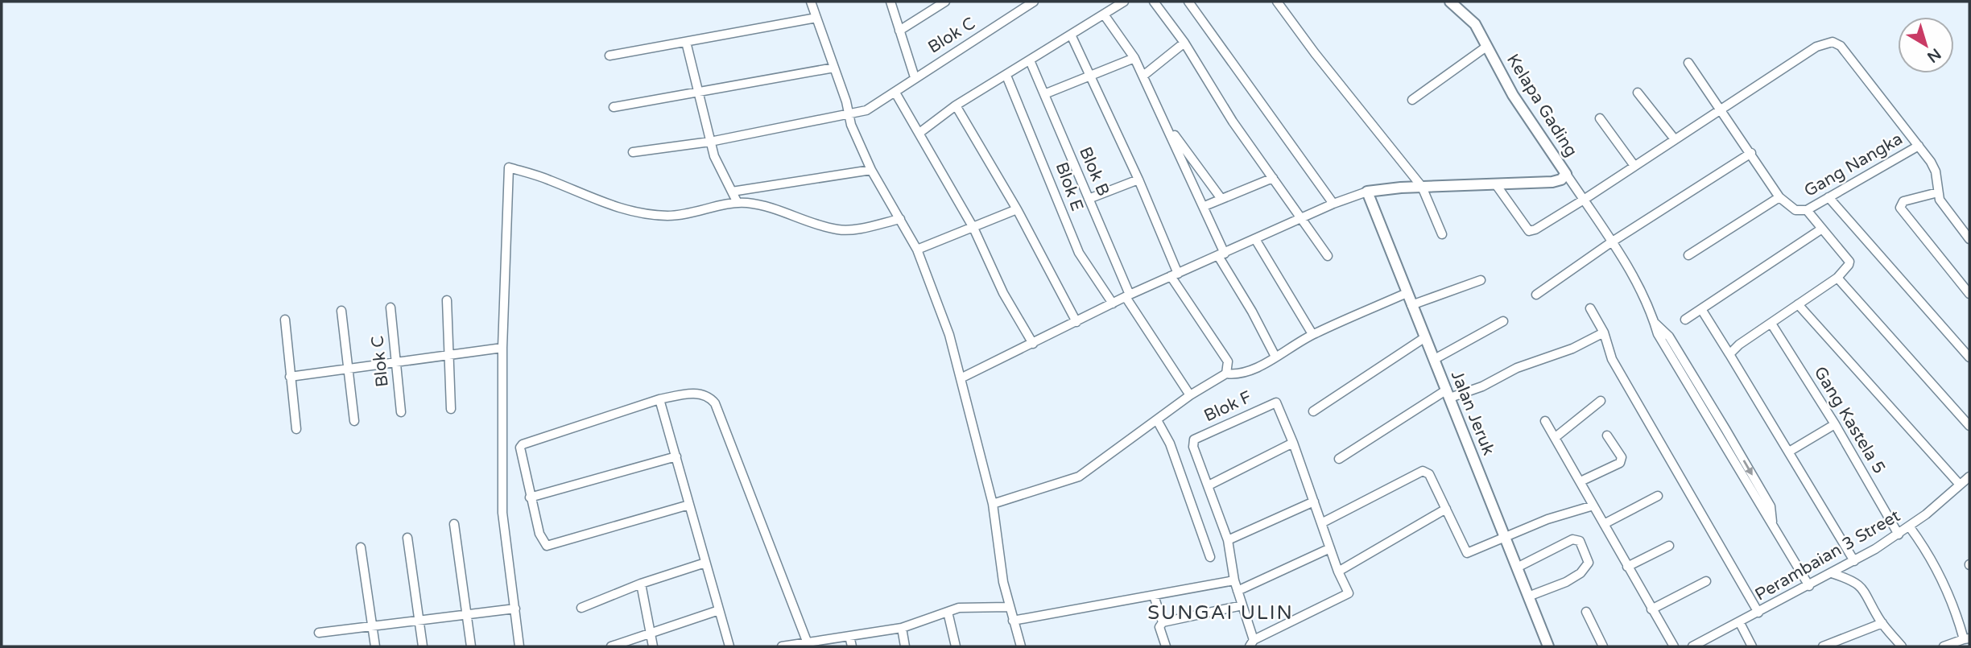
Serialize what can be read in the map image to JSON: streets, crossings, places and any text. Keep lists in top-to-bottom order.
{
  "streets": {
    "street": [
      "Blok C",
      "Kelapa Gading",
      "Gang Nangka",
      "Blok B",
      "Blok E",
      "Blok F",
      "Jalan Jeruk",
      "Gang Kastela 5",
      "Perambaian 3 Street"
    ]
  },
  "crossings": [
    ["Kelapa Gading", "Jalan Jeruk"],
    ["Gang Kastela 5", "Perambaian 3 Street"]
  ],
  "districts": ["SUNGAI ULIN"],
  "north": "bottom right"
}
